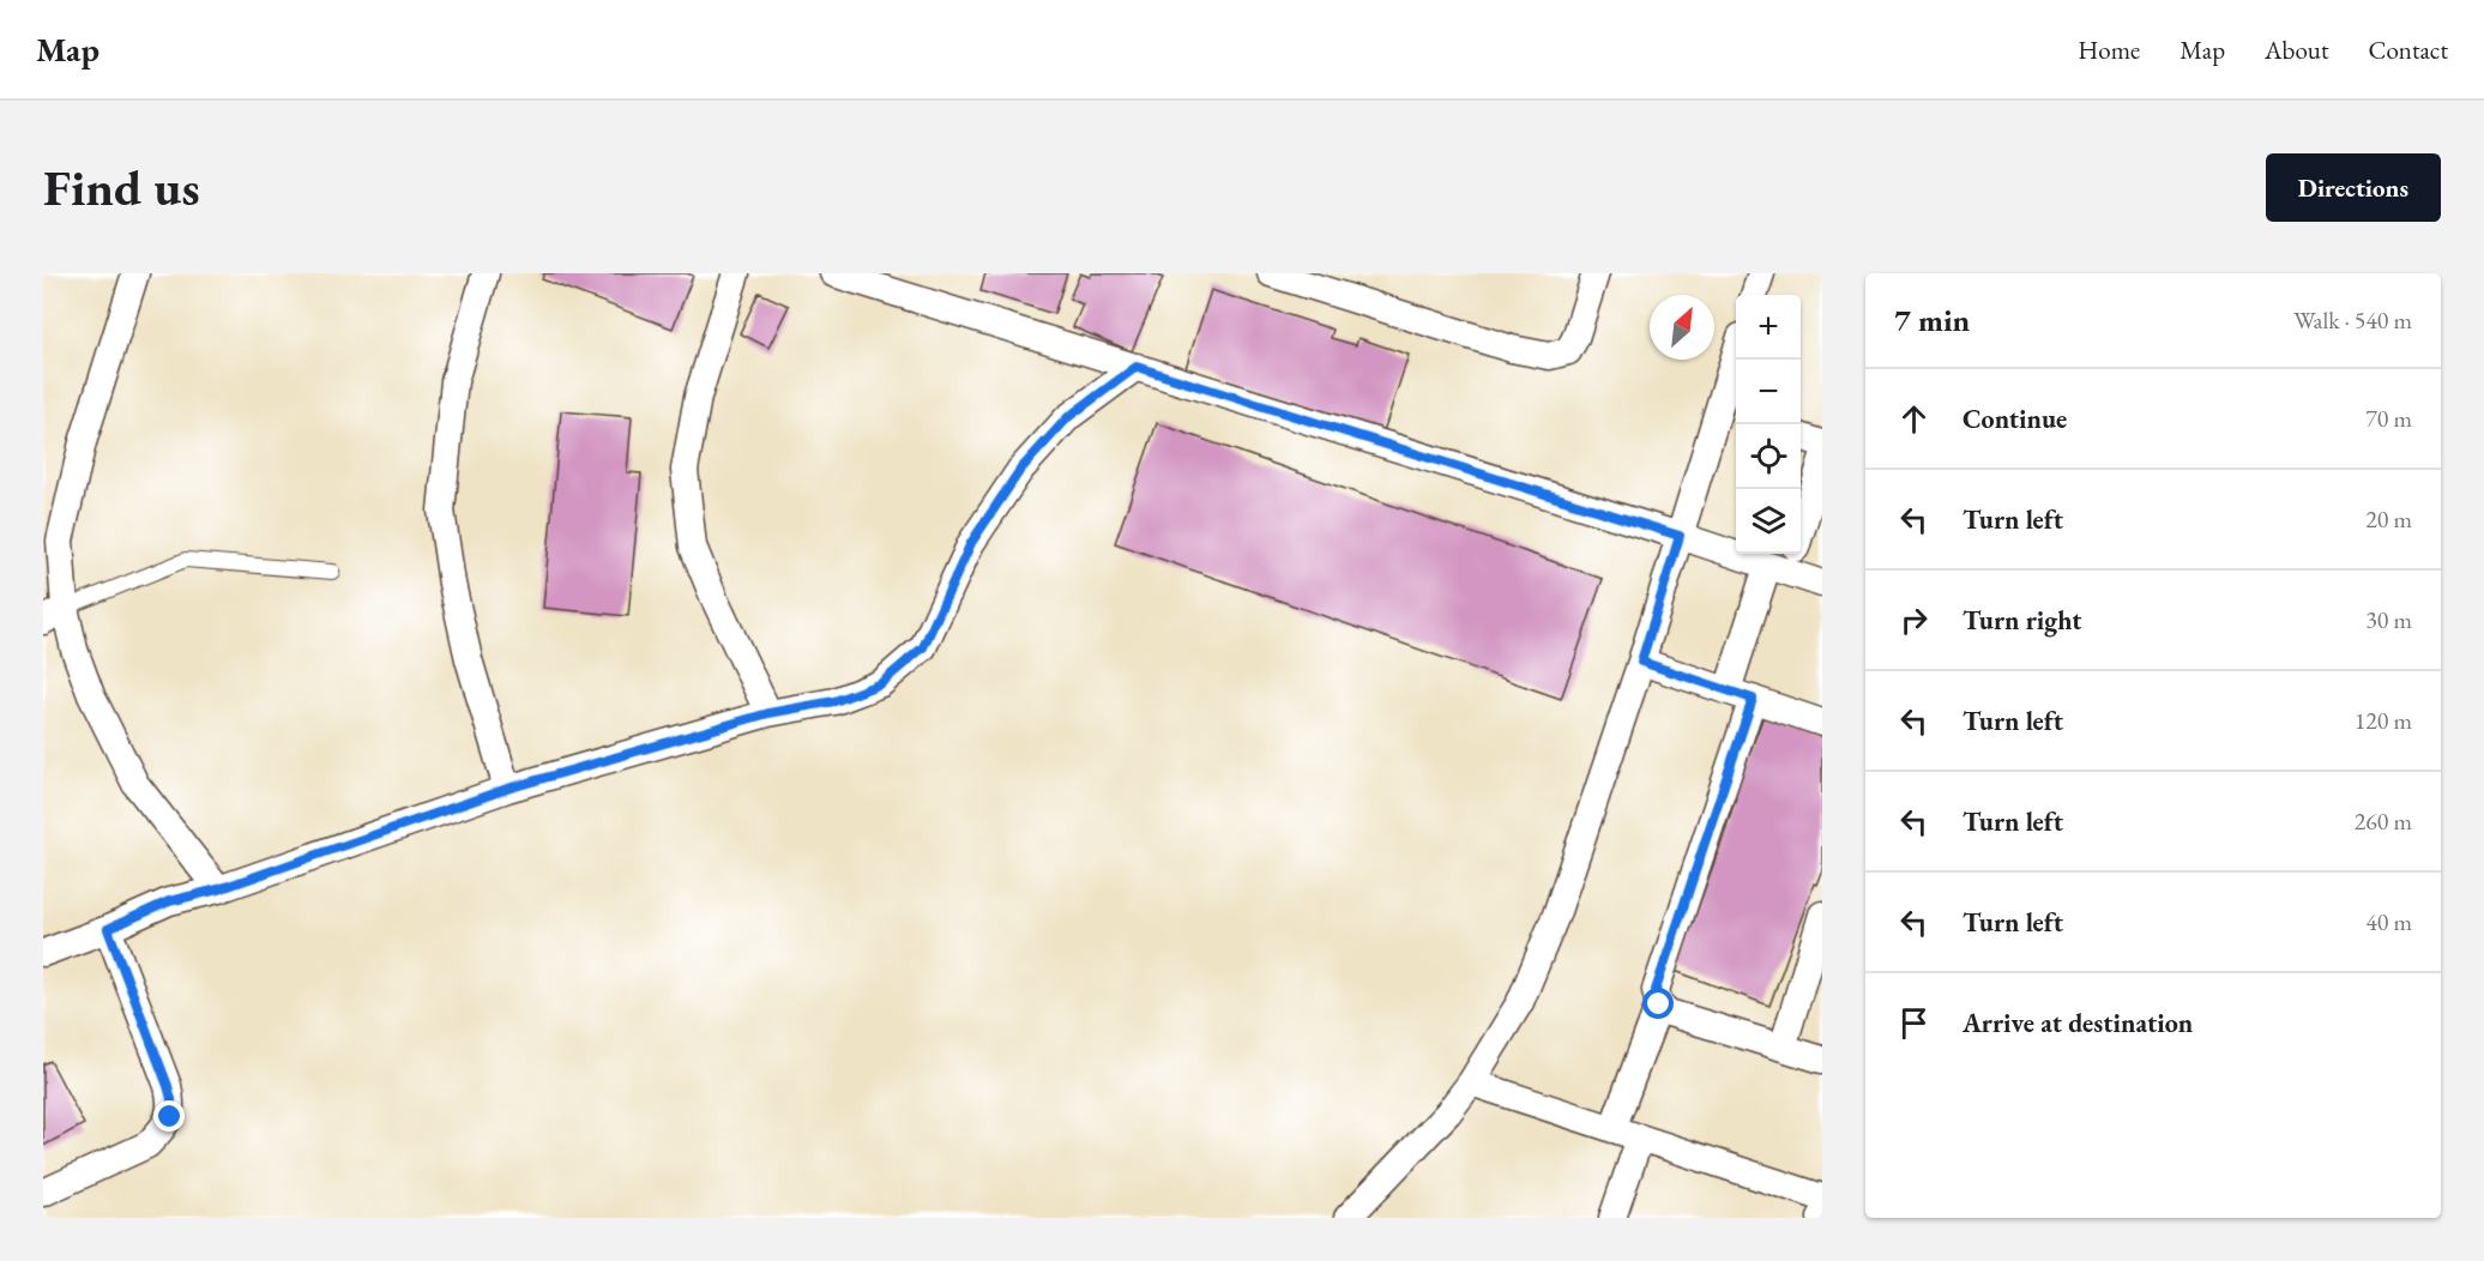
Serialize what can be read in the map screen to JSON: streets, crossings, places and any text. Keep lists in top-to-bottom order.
{
  "north": "top right",
  "page": {
    "header": "Map",
    "nav": [
      "Home",
      "Map",
      "About",
      "Contact"
    ],
    "buttons": "Directions",
    "title": "Find us",
    "heading": ["7 min", "Walk · 540 m"],
    "map_buttons": ["+", "−"],
    "list": [
      ["Continue", "70 m"],
      ["Turn left", "20 m"],
      ["Turn right", "30 m"],
      ["Turn left", "120 m"],
      ["Turn left", "260 m"],
      ["Turn left", "40 m"],
      "Arrive at destination"
    ]
  }
}
